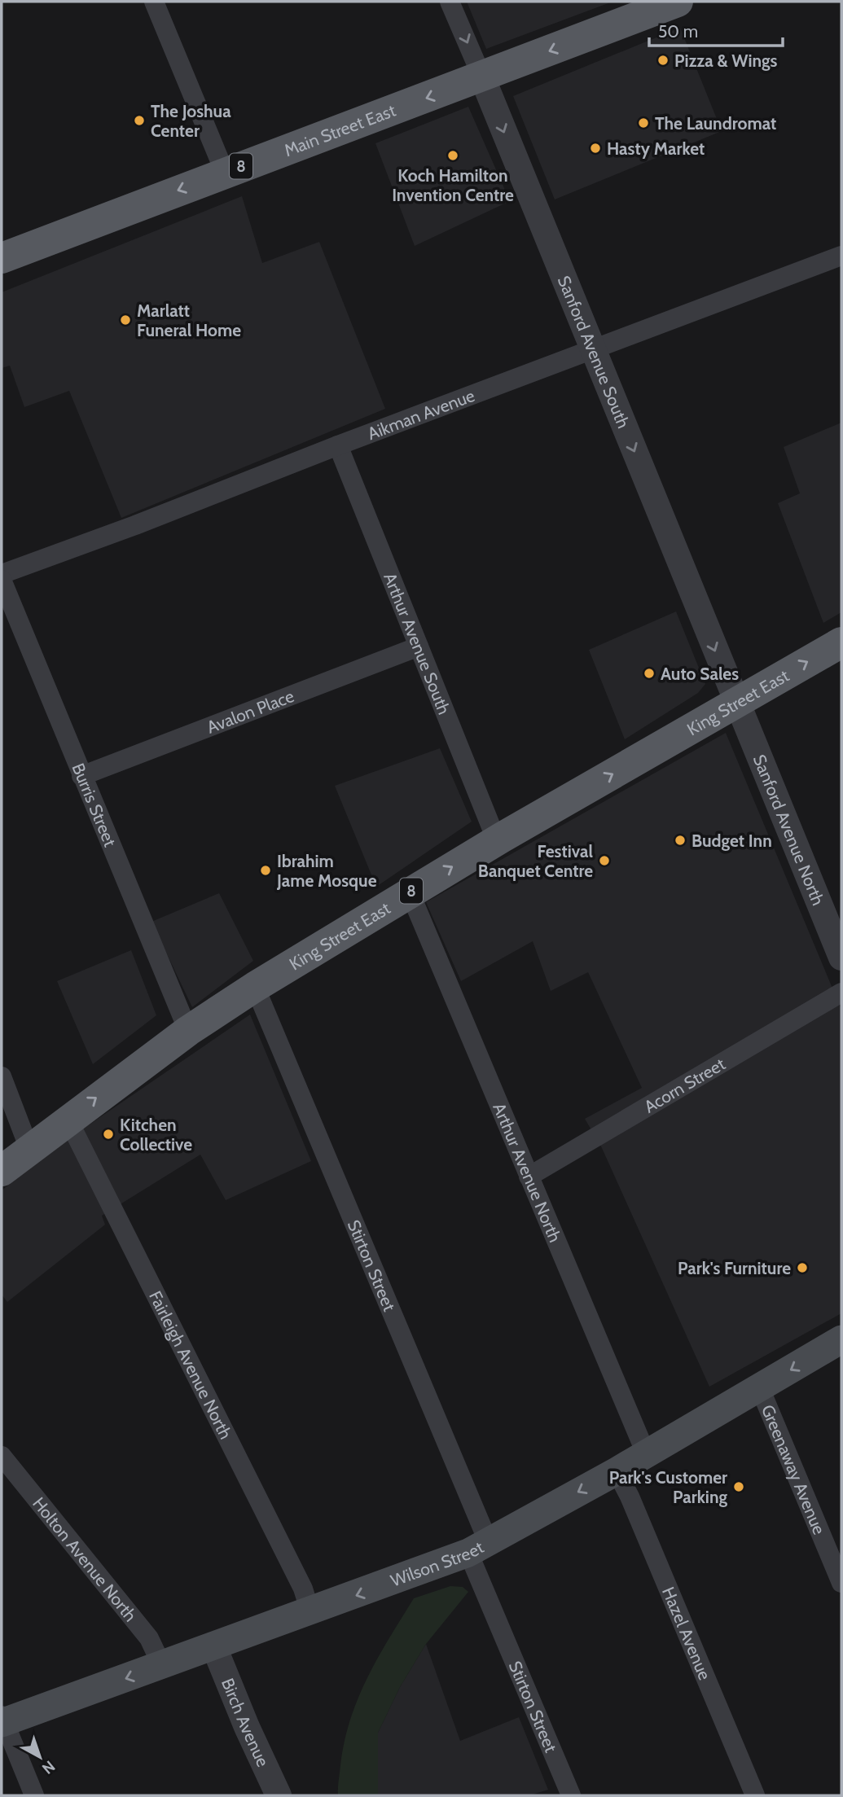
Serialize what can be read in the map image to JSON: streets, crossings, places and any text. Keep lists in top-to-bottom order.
{
  "streets": {
    "main road": [
      "Main Street East",
      "8",
      "King Street East",
      "Wilson Street"
    ],
    "street": [
      "Sanford Avenue South",
      "Aikman Avenue",
      "Arthur Avenue South",
      "Avalon Place",
      "Burris Street",
      "Sanford Avenue North",
      "Acorn Street",
      "Arthur Avenue North",
      "Stirton Street",
      "Fairleigh Avenue North",
      "Greenaway Avenue",
      "Holton Avenue North",
      "Hazel Avenue",
      "Birch Avenue"
    ]
  },
  "crossings": [
    ["Main Street East", "Sanford Avenue South"],
    ["Sanford Avenue South", "Aikman Avenue"],
    ["Sanford Avenue South", "King Street East"],
    ["Sanford Avenue South", "Sanford Avenue North"],
    ["Aikman Avenue", "Arthur Avenue South"],
    ["Arthur Avenue South", "King Street East"],
    ["Arthur Avenue South", "Avalon Place"],
    ["King Street East", "Burris Street"],
    ["King Street East", "Sanford Avenue North"],
    ["King Street East", "Arthur Avenue North"],
    ["King Street East", "Stirton Street"],
    ["King Street East", "Fairleigh Avenue North"],
    ["Avalon Place", "Burris Street"],
    ["Acorn Street", "Arthur Avenue North"],
    ["Arthur Avenue North", "Wilson Street"],
    ["Stirton Street", "Wilson Street"],
    ["Fairleigh Avenue North", "Wilson Street"],
    ["Greenaway Avenue", "Wilson Street"],
    ["Holton Avenue North", "Wilson Street"],
    ["Wilson Street", "Hazel Avenue"],
    ["Wilson Street", "Birch Avenue"]
  ],
  "one_way": [
    "Main Street East",
    "Sanford Avenue South",
    "King Street East",
    "Wilson Street"
  ],
  "places": [
    "Pizza & Wings",
    "The Joshua Center",
    "The Laundromat",
    "Hasty Market",
    "Koch Hamilton Invention Centre",
    "Marlatt Funeral Home",
    "Auto Sales",
    "Budget Inn",
    "Festival Banquet Centre",
    "Ibrahim Jame Mosque",
    "Kitchen Collective",
    "Park's Furniture",
    "Park's Customer Parking"
  ],
  "scale_bar": "50 m",
  "north": "bottom right"
}
